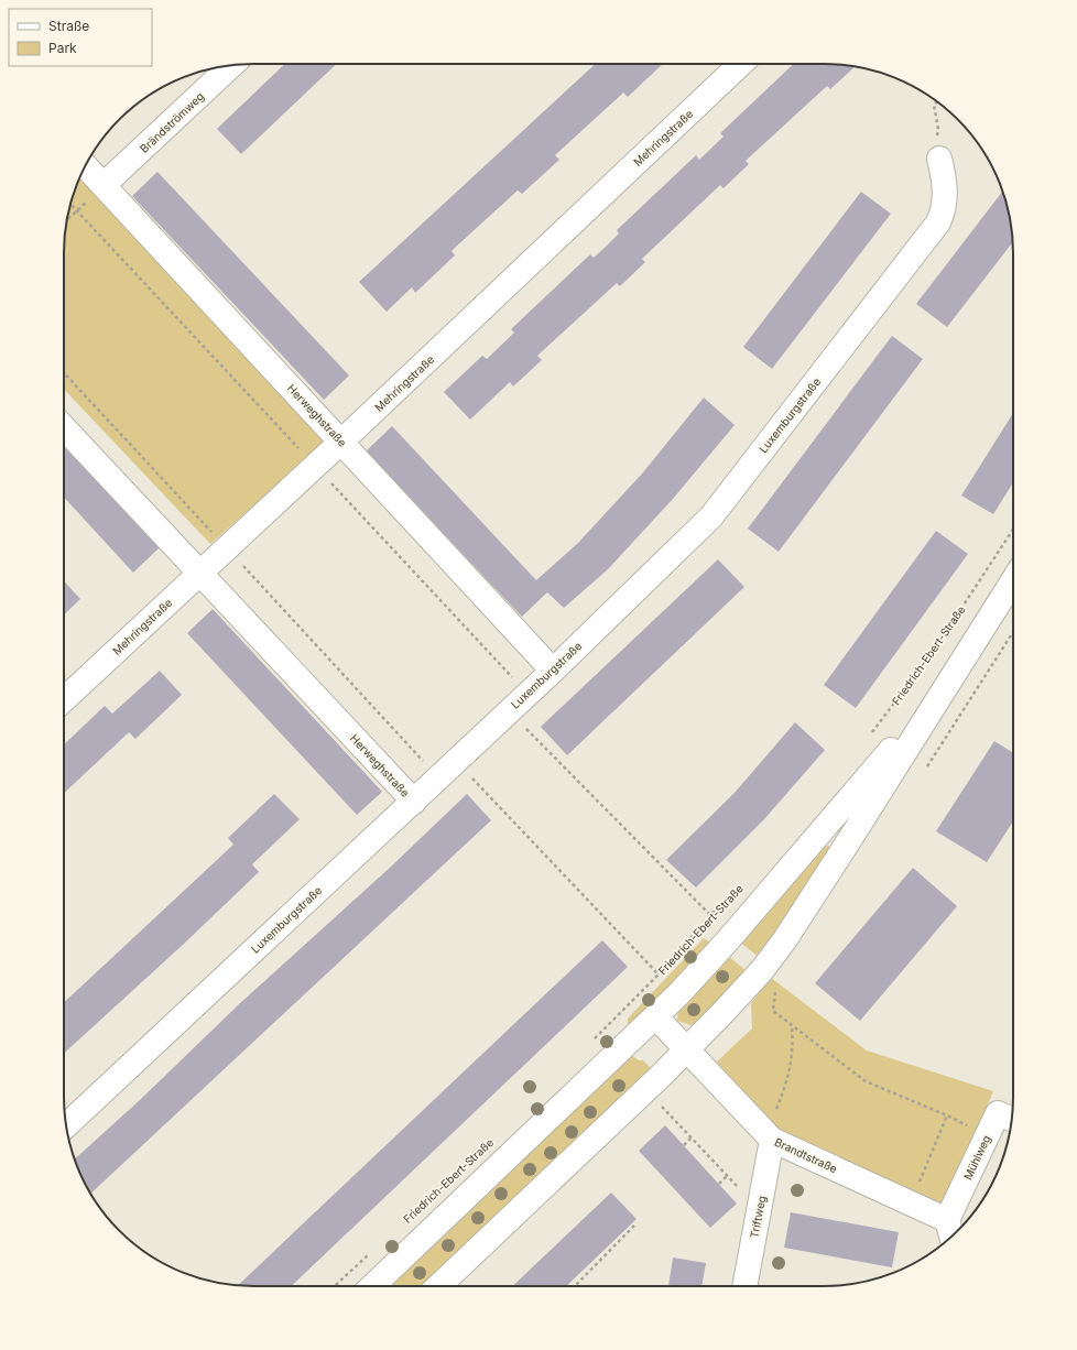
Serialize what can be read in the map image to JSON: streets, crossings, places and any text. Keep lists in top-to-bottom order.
{
  "streets": {
    "street": [
      "Brändströmweg",
      "Mehringstraße",
      "Herweghstraße",
      "Luxemburgstraße",
      "Brandtstraße",
      "Mühlweg",
      "Triftweg"
    ],
    "path": ["Friedrich-Ebert-Straße"]
  },
  "crossings": [
    ["Brändströmweg", "Herweghstraße"],
    ["Mehringstraße", "Herweghstraße"],
    ["Herweghstraße", "Luxemburgstraße"],
    ["Brandtstraße", "Mühlweg"],
    ["Brandtstraße", "Triftweg"]
  ],
  "legend": ["Straße", "Park"]
}
